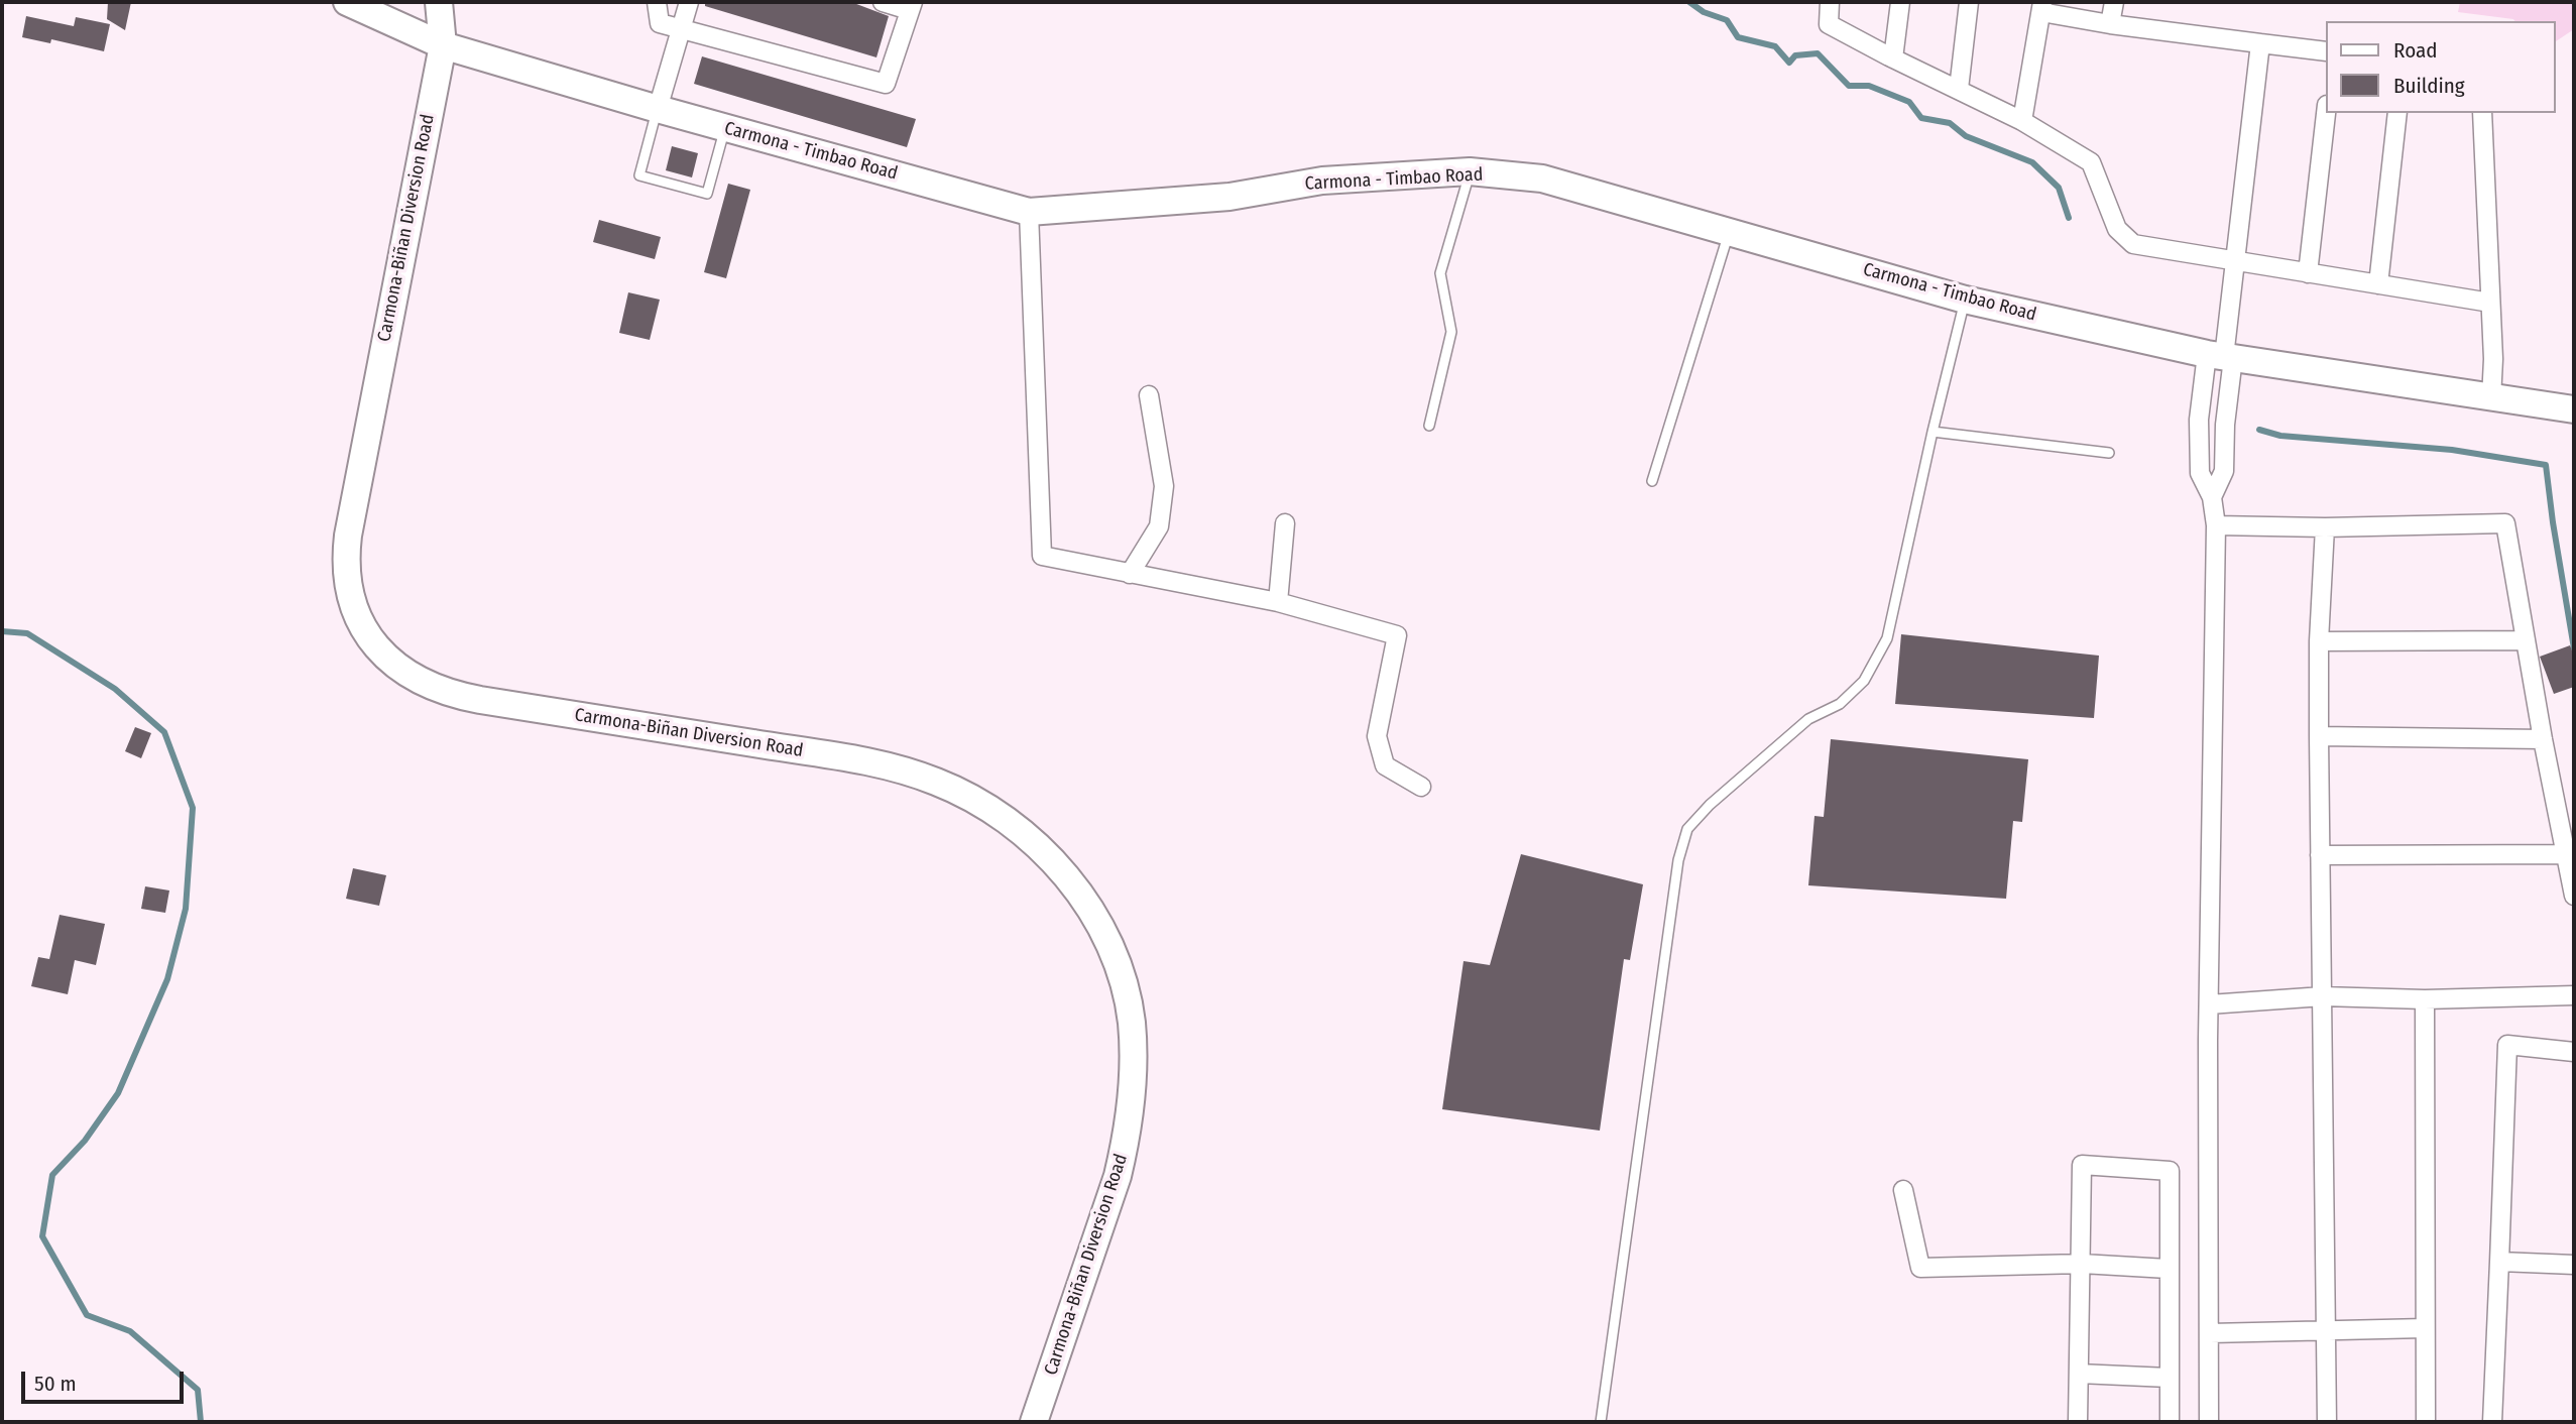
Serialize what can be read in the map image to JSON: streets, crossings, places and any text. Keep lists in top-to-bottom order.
{
  "streets": {
    "main road": ["Carmona - Timbao Road", "Carmona-Biñan Diversion Road"]
  },
  "crossings": [
    ["Carmona - Timbao Road", "Carmona-Biñan Diversion Road"]
  ],
  "legend": ["Road", "Building"],
  "scale_bar": "50 m"
}
